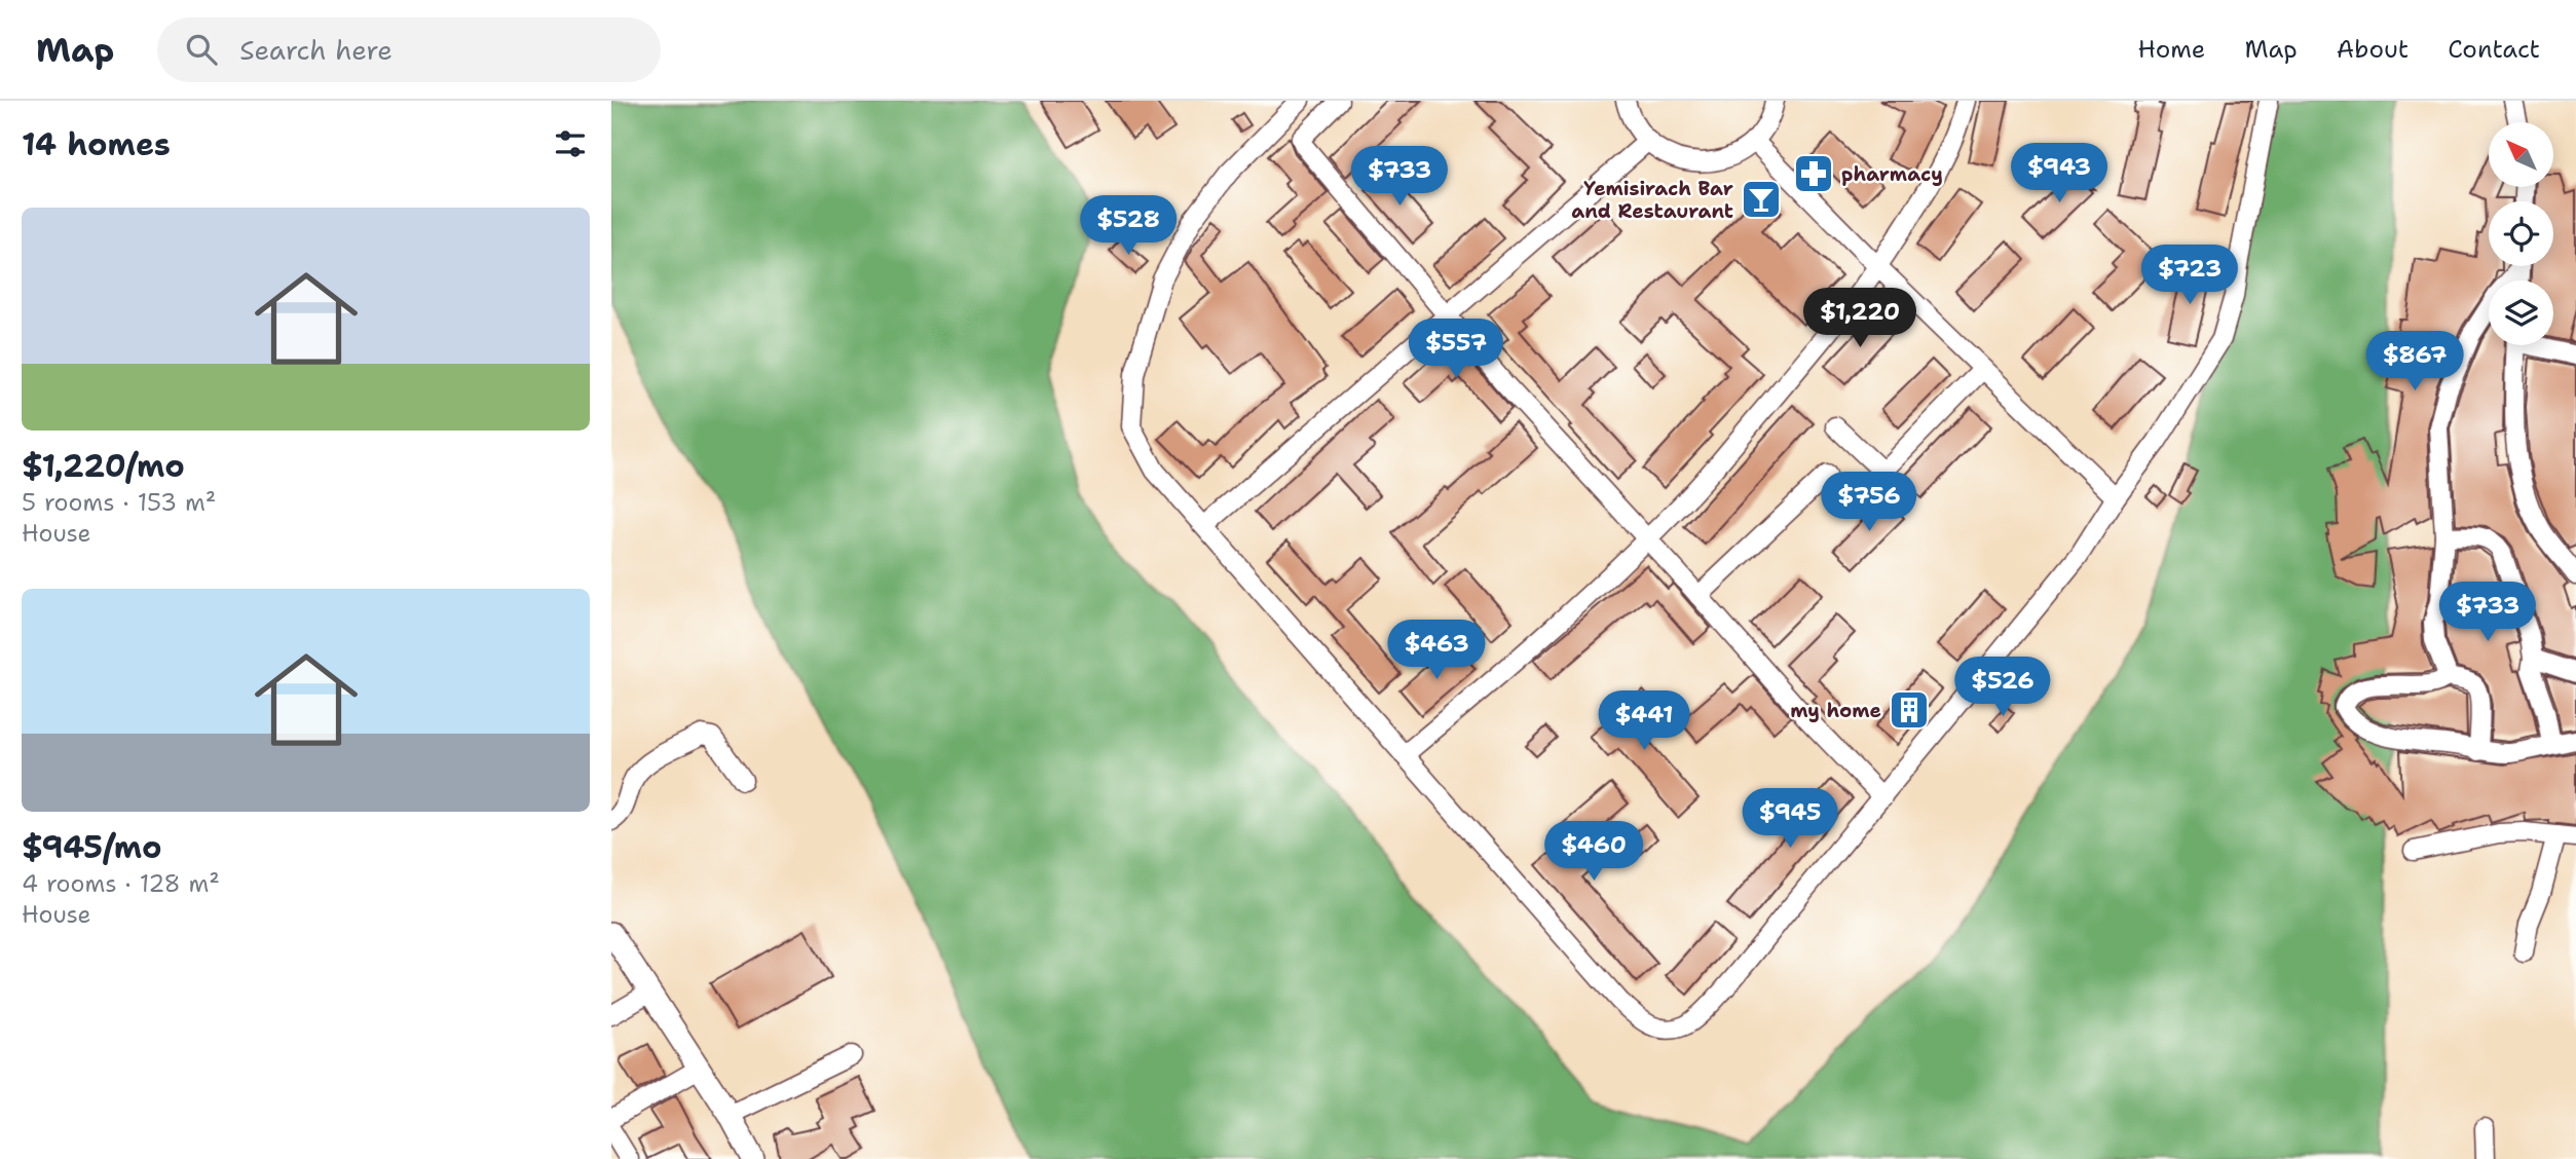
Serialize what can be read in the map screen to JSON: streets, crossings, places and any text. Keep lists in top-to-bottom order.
{
  "places": {
    "pharmacy": ["pharmacy"],
    "bar": ["Yemisirach Bar and Restaurant"],
    "building": ["my home"]
  },
  "north": "top left",
  "page": {
    "header": "Map",
    "search": "Search here",
    "nav": [
      "Home",
      "Map",
      "About",
      "Contact"
    ],
    "heading": "14 homes",
    "price": [
      "$943",
      "$733",
      "$528",
      "$723",
      "$1,220",
      "$557",
      "$867",
      "$756",
      "$733",
      "$463",
      "$526",
      "$441",
      "$945",
      "$460"
    ],
    "list": [
      {
        "name": "$1,220/mo",
        "note": "5 rooms · 153 m² · House"
      },
      {
        "name": "$945/mo",
        "note": "4 rooms · 128 m² · House"
      }
    ]
  }
}
